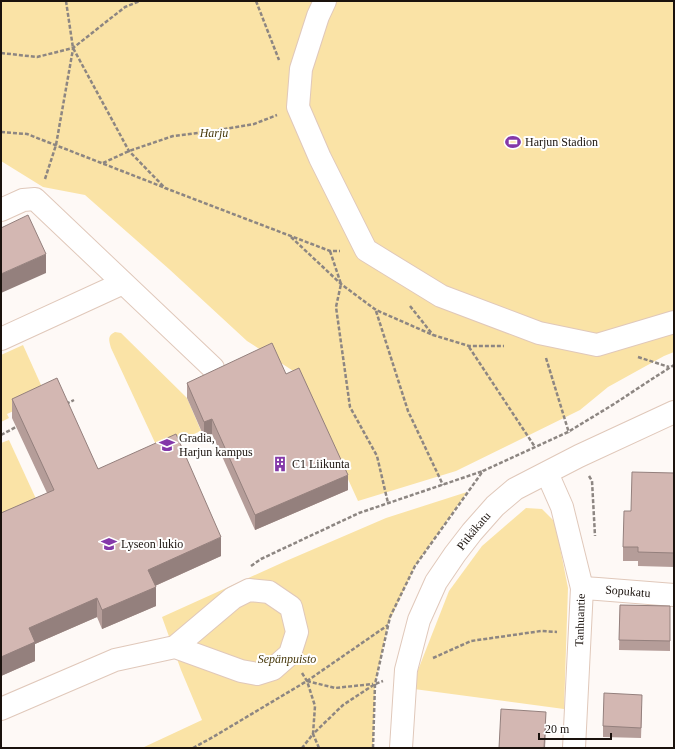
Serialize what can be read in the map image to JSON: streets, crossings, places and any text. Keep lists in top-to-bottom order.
{
  "streets": {
    "street": ["Pitkäkatu", "Sopukatu", "Tanhuantie"]
  },
  "crossings": [
    ["Pitkäkatu", "Tanhuantie"],
    ["Sopukatu", "Tanhuantie"]
  ],
  "parks": ["Harju", "Sepänpuisto"],
  "places": {
    "sports": ["Harjun Stadion"],
    "school or university": ["Gradia, Harjun kampus", "Lyseon lukio"],
    "building": ["C1 Liikunta"]
  },
  "scale_bar": "20 m"
}
